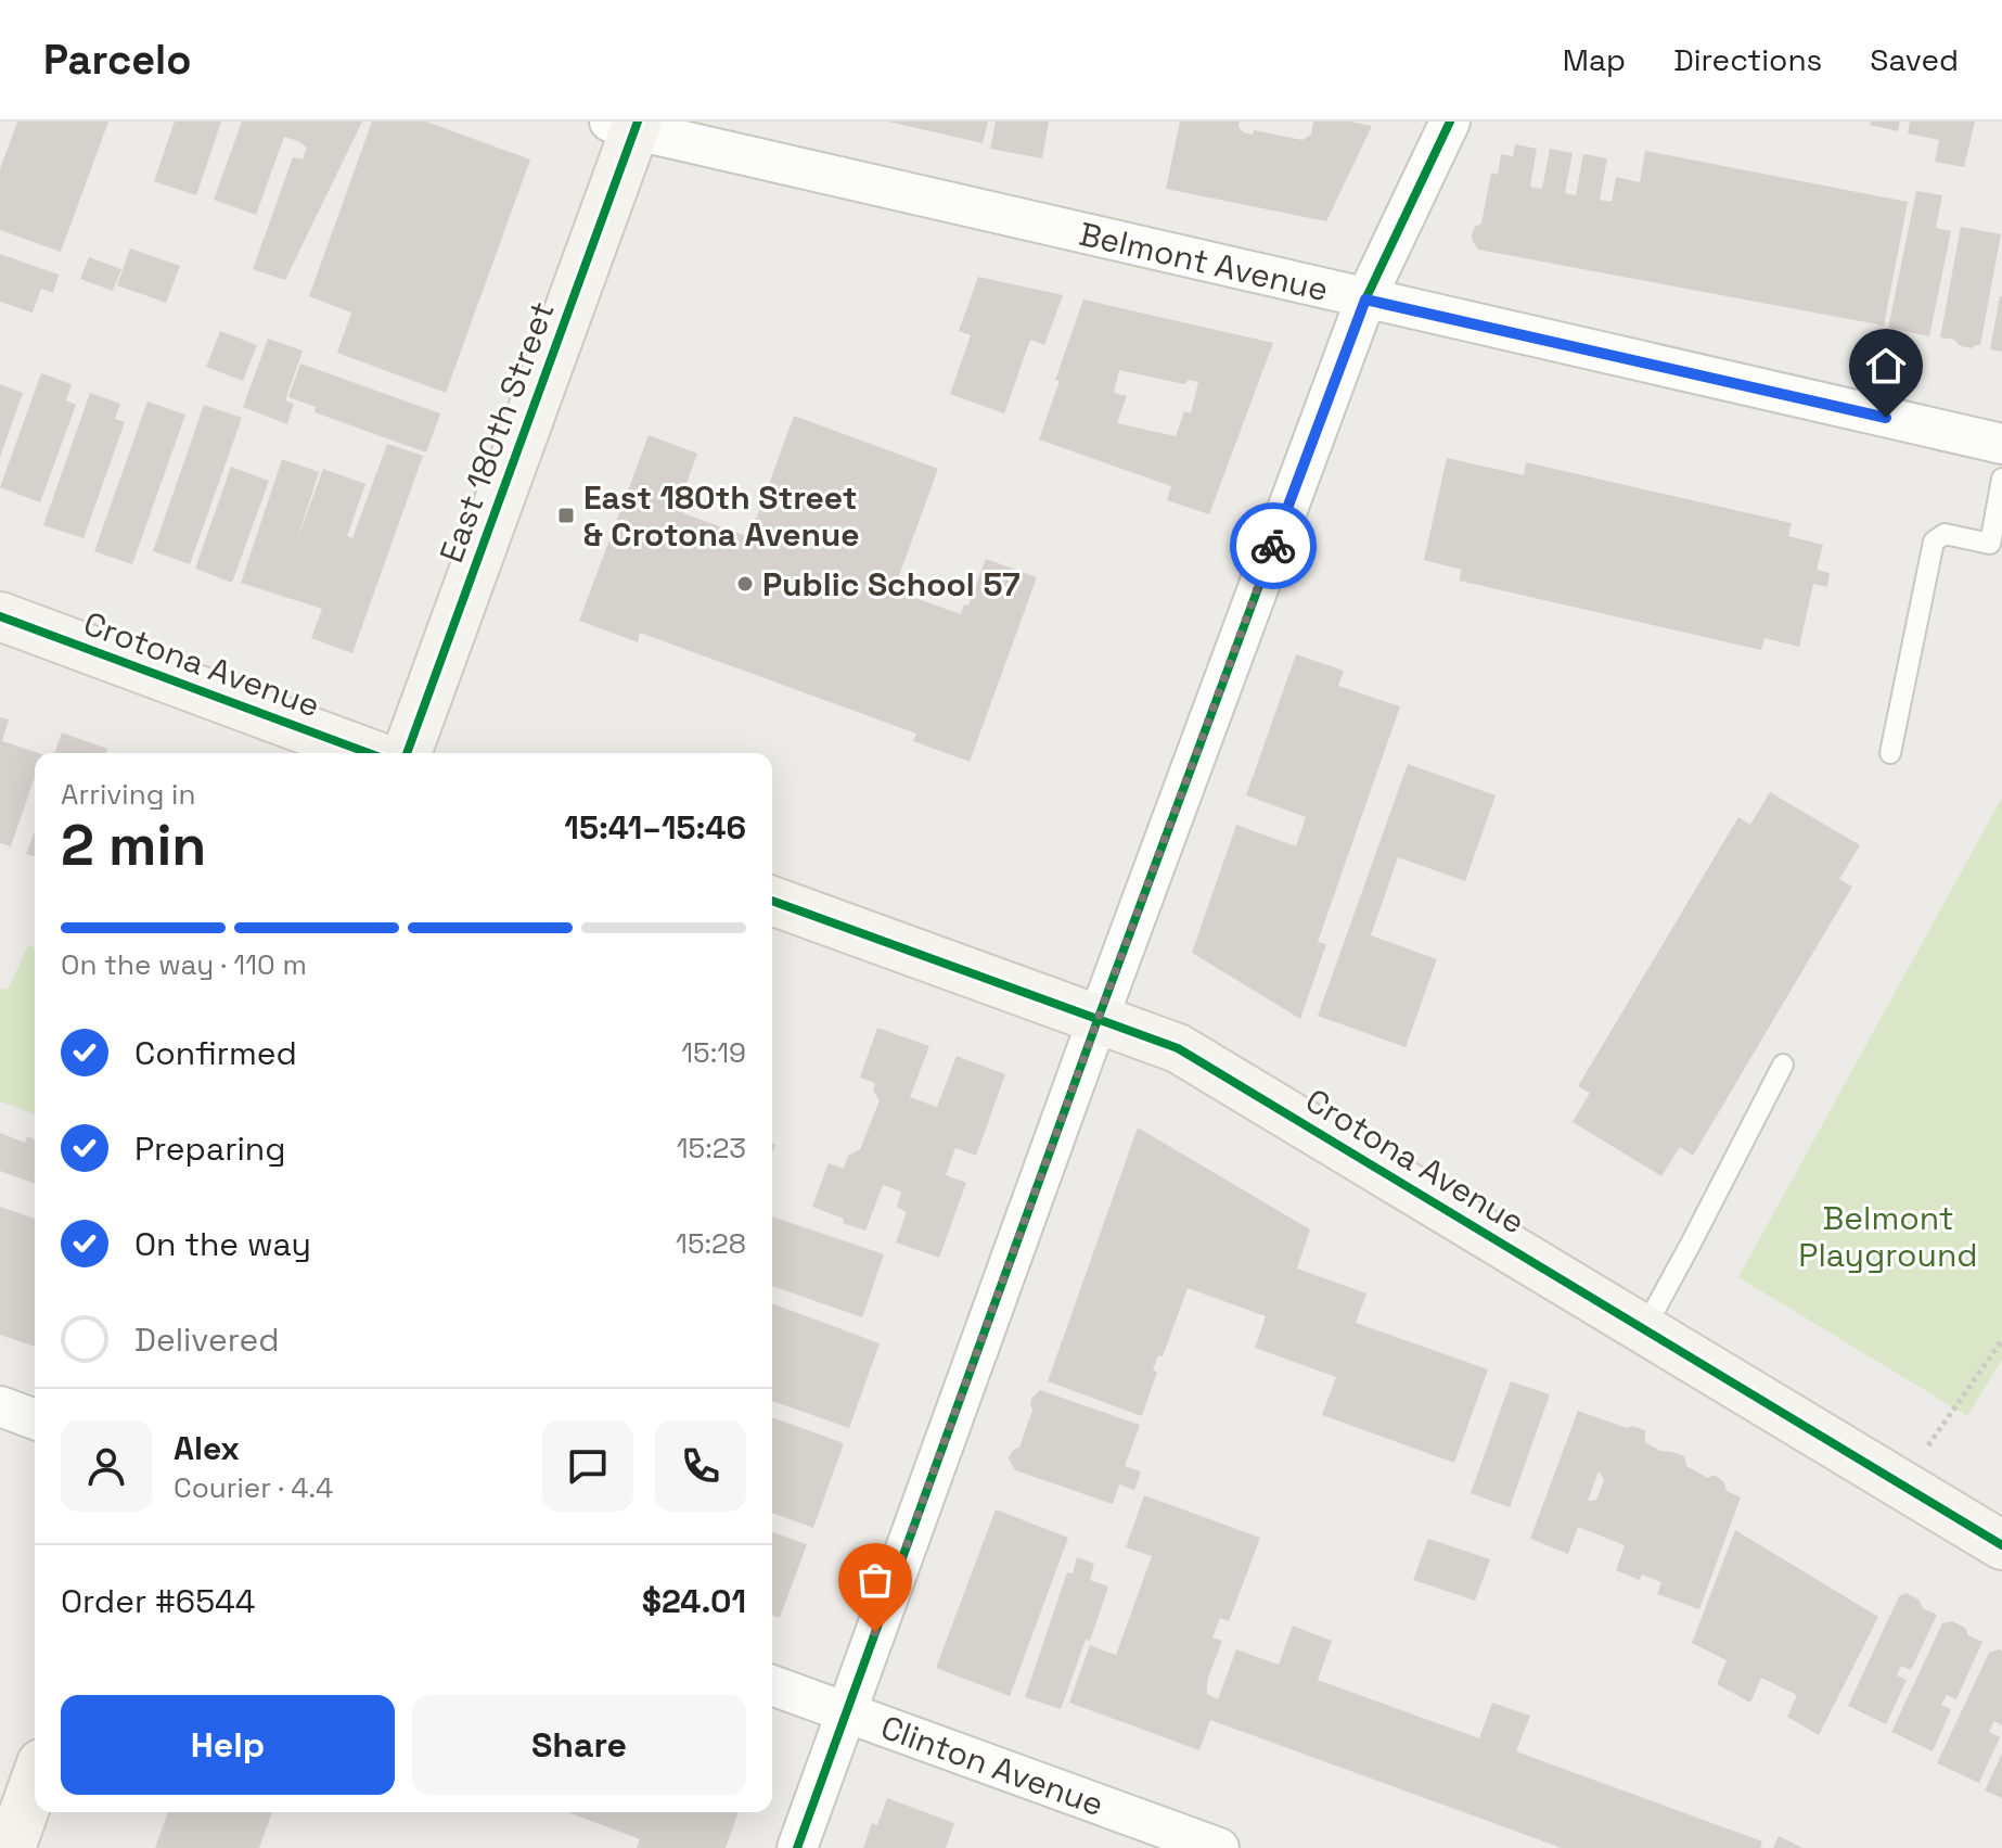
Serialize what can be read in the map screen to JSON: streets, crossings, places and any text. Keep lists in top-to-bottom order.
{
  "streets": {
    "street": [
      "Belmont Avenue",
      "East 180th Street",
      "Crotona Avenue",
      "Clinton Avenue"
    ]
  },
  "crossings": [
    ["Belmont Avenue", "East 180th Street"]
  ],
  "parks": ["Belmont Playground"],
  "places": {
    "transit": ["East 180th Street & Crotona Avenue"],
    "other": ["Public School 57"]
  },
  "page": {
    "header": "Parcelo",
    "nav": ["Map", "Directions", "Saved"],
    "heading": ["2 min", "Arriving in", "15:41–15:46"],
    "panel": [
      "Alex",
      "Courier · 4.4",
      "Order #6544",
      "$24.01"
    ],
    "bar": "On the way · 110 m",
    "list": [
      ["Confirmed", "15:19"],
      ["Preparing", "15:23"],
      ["On the way", "15:28"],
      "Delivered"
    ],
    "buttons": ["Help", "Share"]
  }
}
